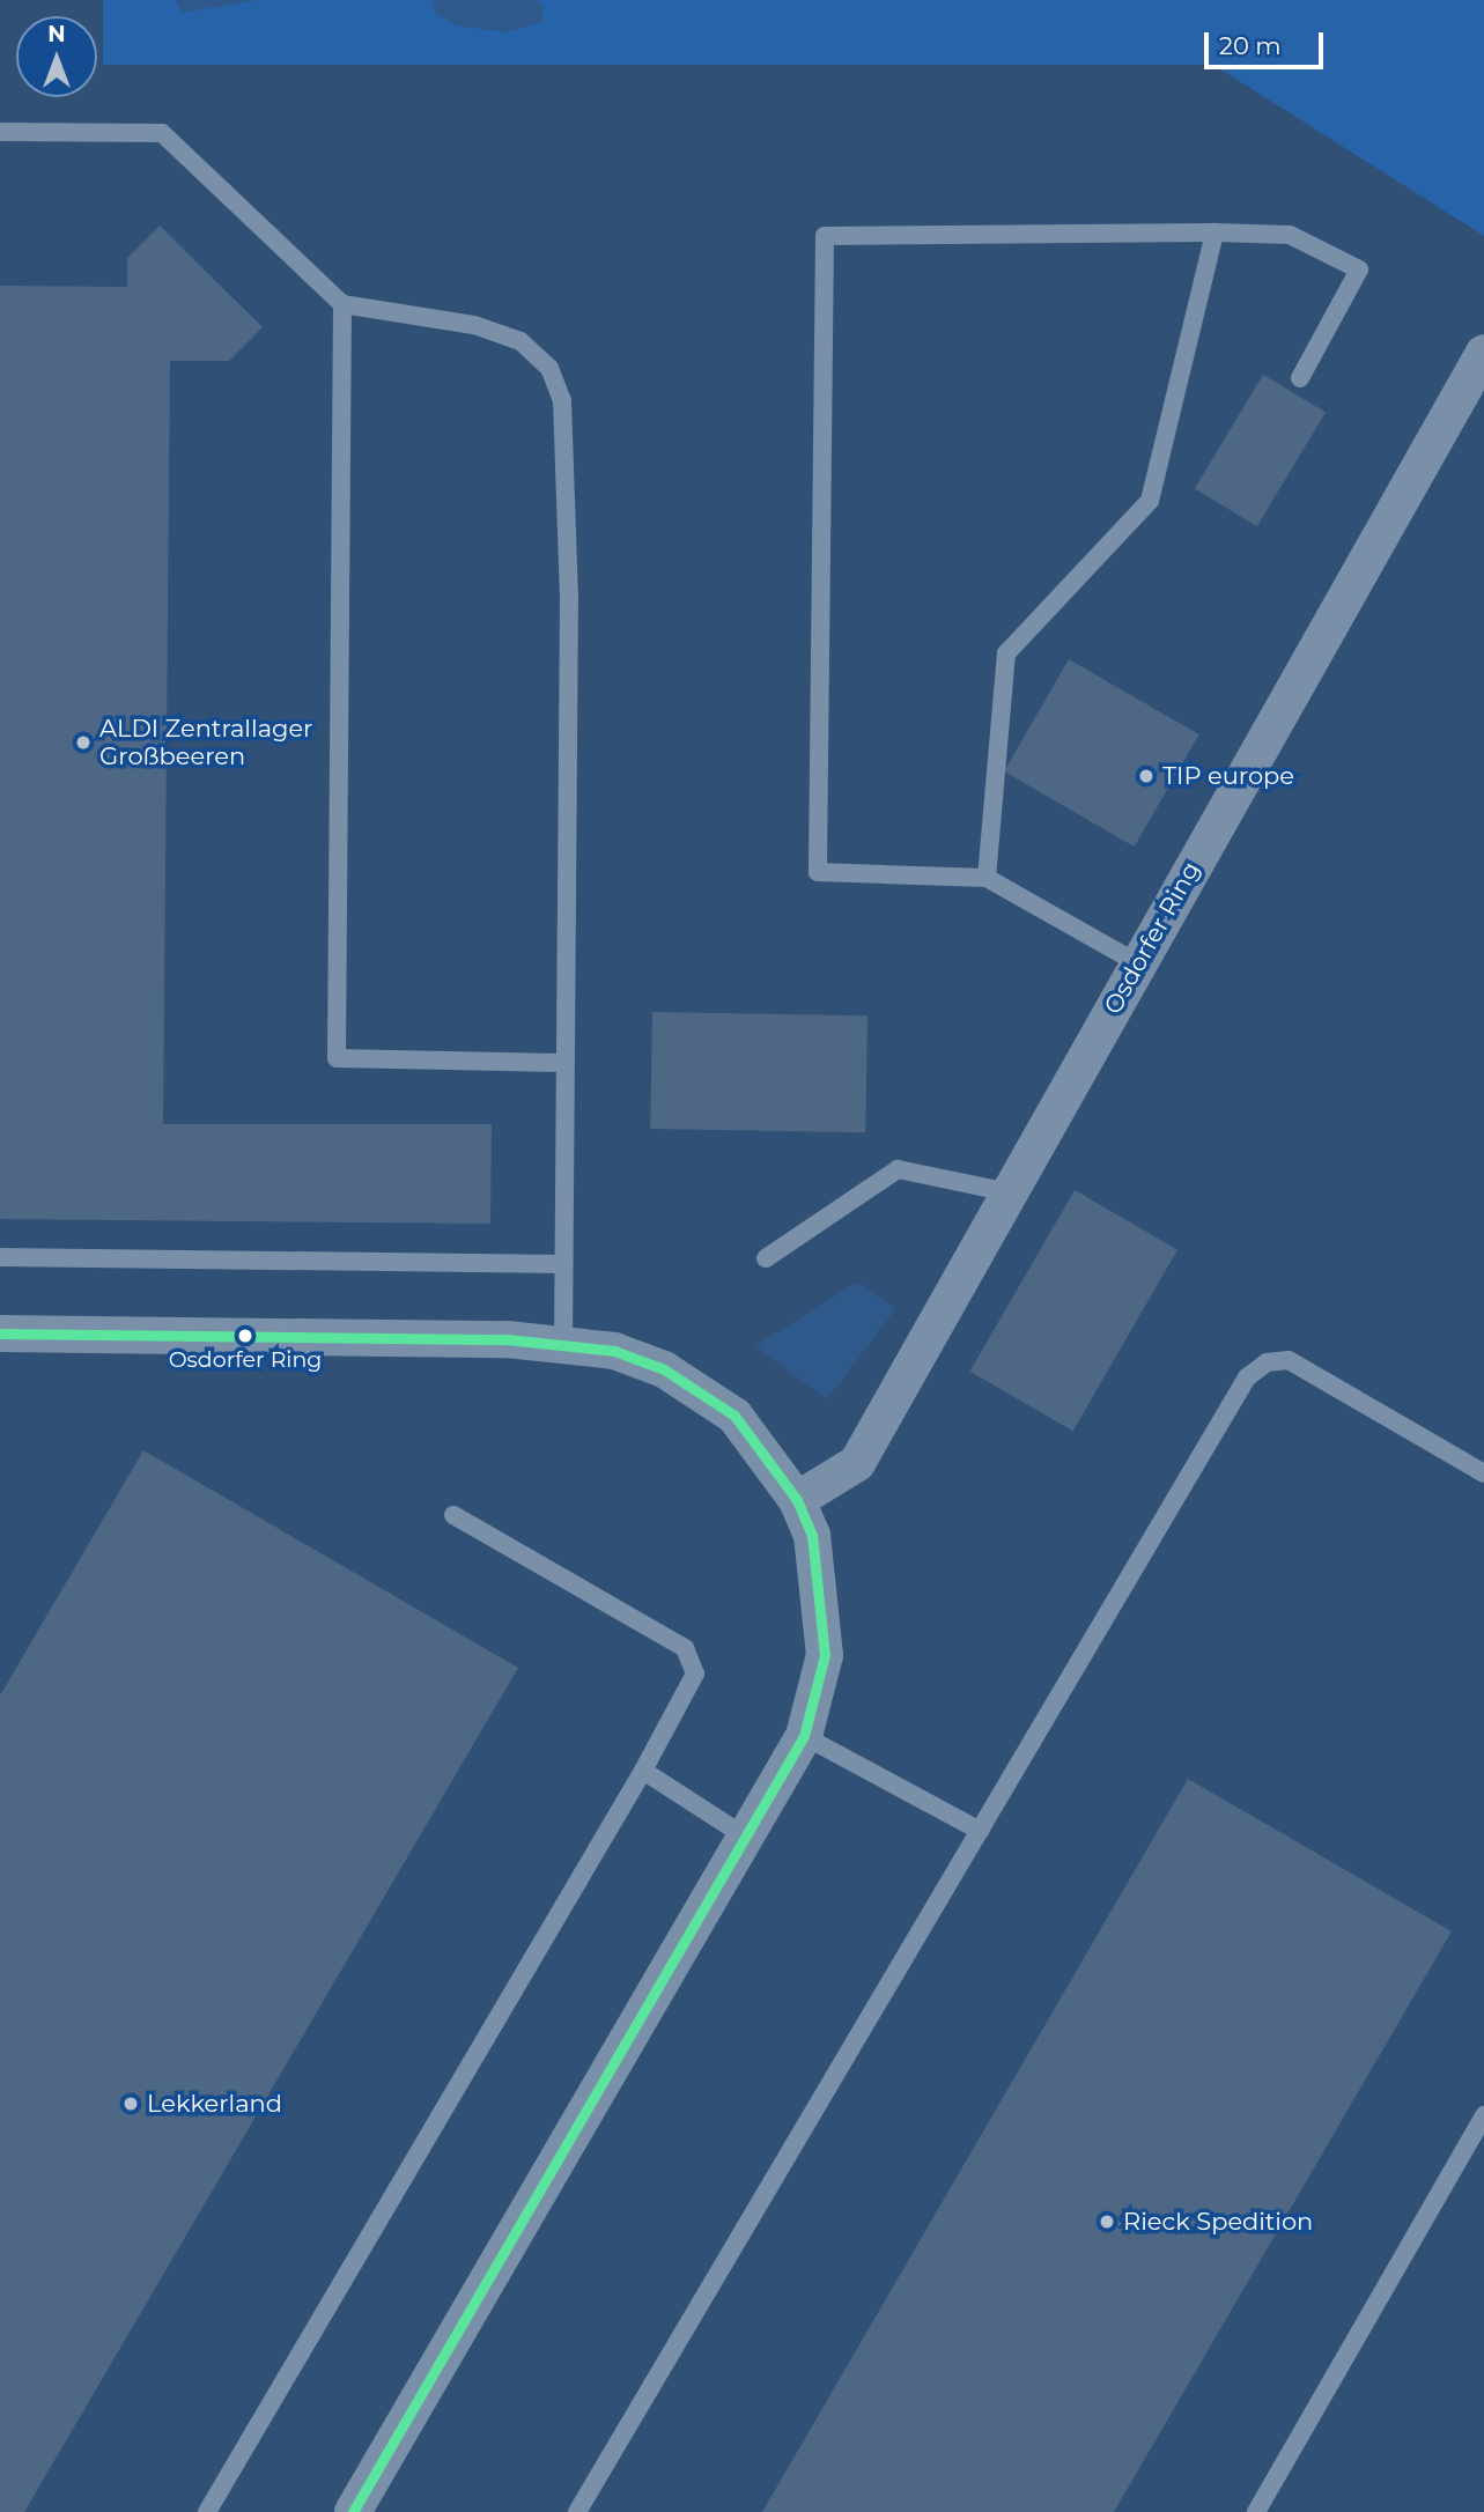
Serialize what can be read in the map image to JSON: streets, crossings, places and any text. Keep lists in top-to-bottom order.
{
  "streets": {
    "street": ["Osdorfer Ring"]
  },
  "places": [
    "ALDI Zentrallager Großbeeren",
    "TIP europe",
    "Osdorfer Ring",
    "Lekkerland",
    "Rieck Spedition"
  ],
  "scale_bar": "20 m",
  "north": "top"
}
